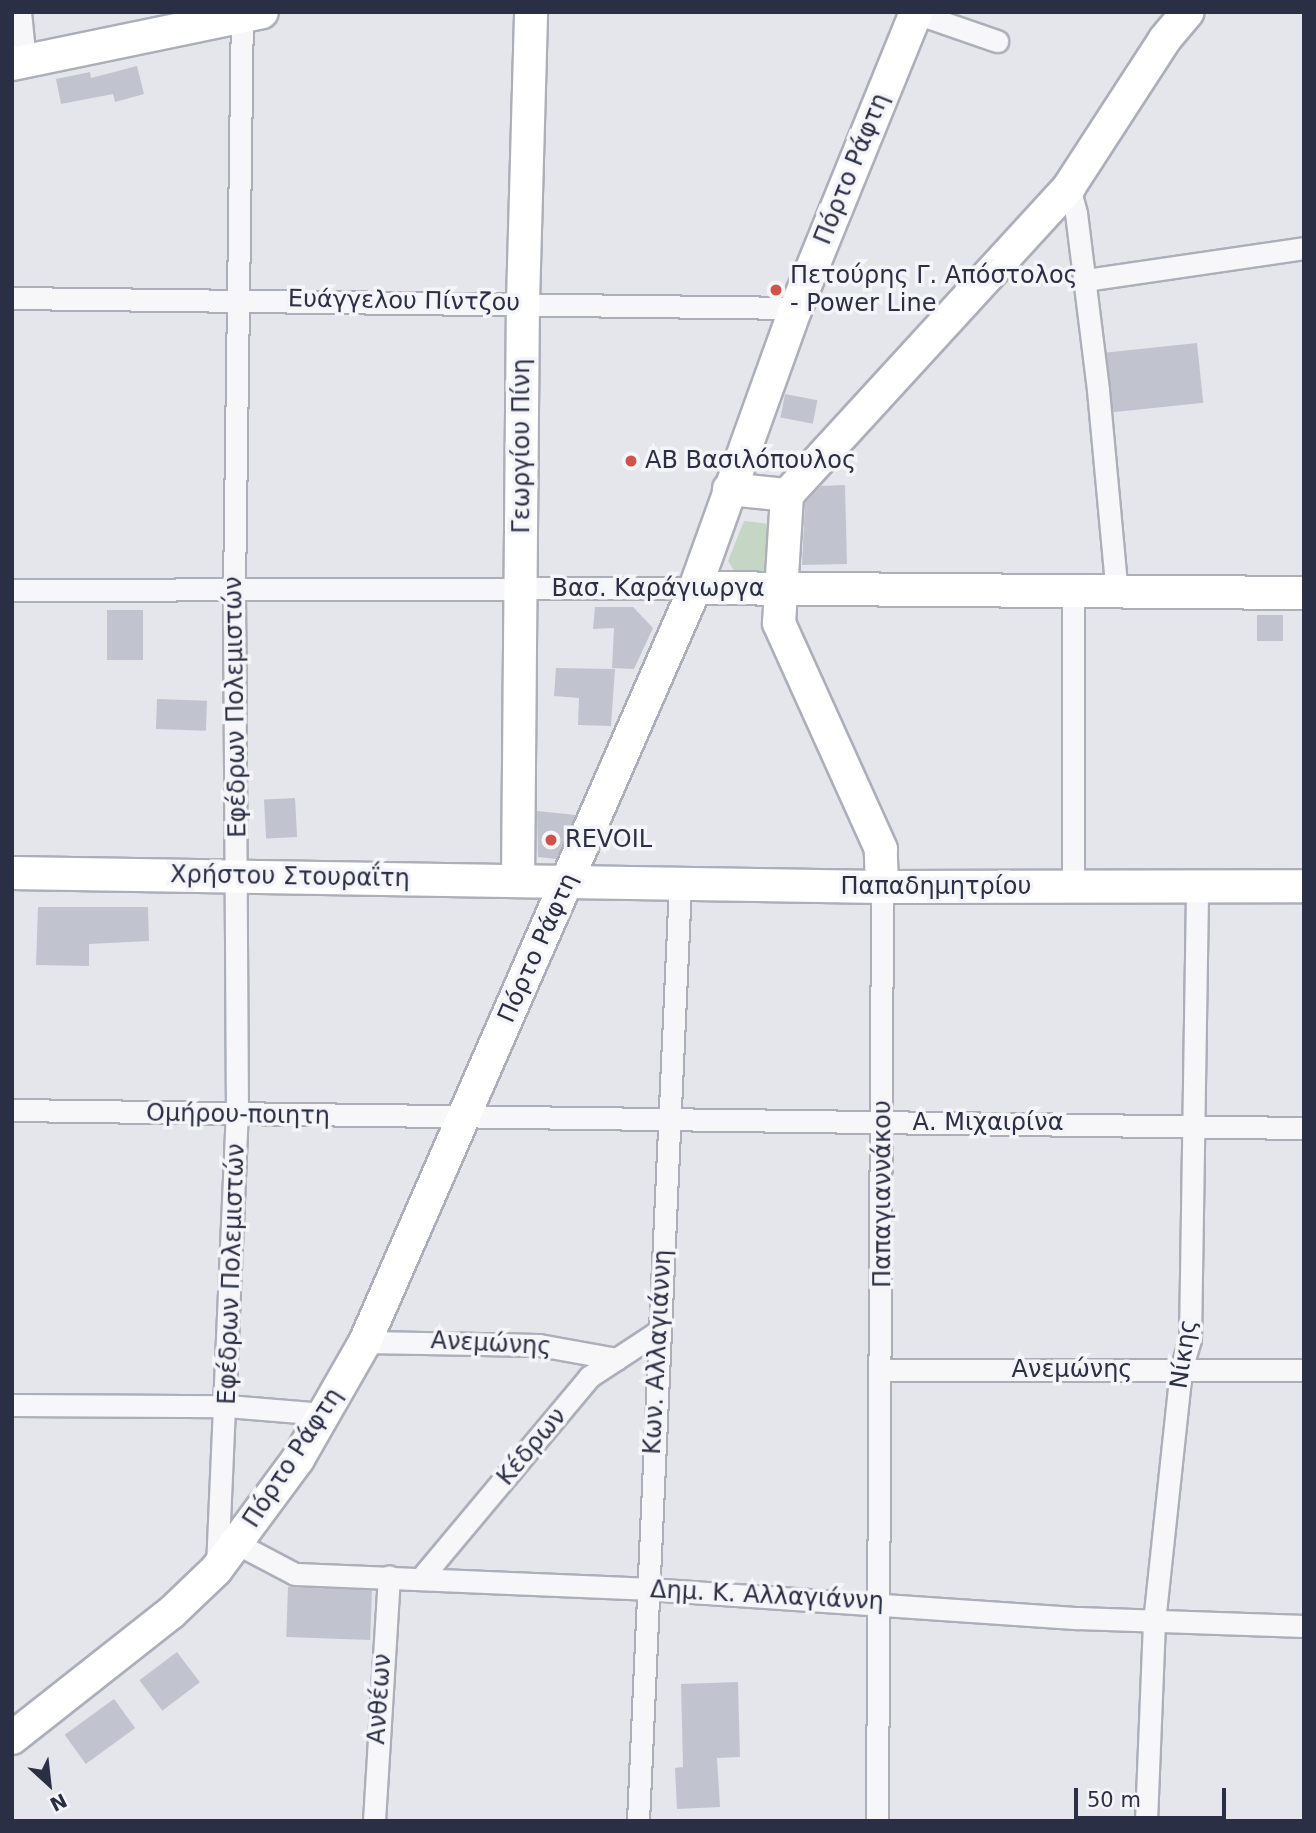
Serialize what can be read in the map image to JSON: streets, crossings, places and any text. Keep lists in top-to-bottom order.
{
  "streets": {
    "main road": [
      "Πόρτο Ράφτη",
      "Γεωργίου Πίνη",
      "Βασ. Καράγιωργα",
      "Χρήστου Στουραΐτη",
      "Παπαδημητρίου",
      "Παπαγιαννάκου"
    ],
    "street": [
      "Ευάγγελου Πίντζου",
      "Εφέδρων Πολεμιστών",
      "Ομήρου-ποιητη",
      "Α. Μιχαιρίνα",
      "Ανεμώνης",
      "Κων. Αλλαγιάννη",
      "Νίκης",
      "Κέδρων",
      "Δημ. Κ. Αλλαγιάννη",
      "Ανθέων"
    ]
  },
  "crossings": [
    ["Πόρτο Ράφτη", "Ευάγγελου Πίντζου"],
    ["Πόρτο Ράφτη", "Βασ. Καράγιωργα"],
    ["Πόρτο Ράφτη", "Εφέδρων Πολεμιστών"],
    ["Πόρτο Ράφτη", "Χρήστου Στουραΐτη"],
    ["Πόρτο Ράφτη", "Παπαδημητρίου"],
    ["Πόρτο Ράφτη", "Ομήρου-ποιητη"],
    ["Πόρτο Ράφτη", "Α. Μιχαιρίνα"],
    ["Πόρτο Ράφτη", "Ανεμώνης"],
    ["Πόρτο Ράφτη", "Δημ. Κ. Αλλαγιάννη"],
    ["Ευάγγελου Πίντζου", "Γεωργίου Πίνη"],
    ["Ευάγγελου Πίντζου", "Εφέδρων Πολεμιστών"],
    ["Γεωργίου Πίνη", "Βασ. Καράγιωργα"],
    ["Γεωργίου Πίνη", "Χρήστου Στουραΐτη"],
    ["Βασ. Καράγιωργα", "Εφέδρων Πολεμιστών"],
    ["Βασ. Καράγιωργα", "Παπαγιαννάκου"],
    ["Εφέδρων Πολεμιστών", "Χρήστου Στουραΐτη"],
    ["Εφέδρων Πολεμιστών", "Ομήρου-ποιητη"],
    ["Χρήστου Στουραΐτη", "Παπαδημητρίου"],
    ["Παπαδημητρίου", "Παπαγιαννάκου"],
    ["Παπαδημητρίου", "Κων. Αλλαγιάννη"],
    ["Παπαδημητρίου", "Νίκης"],
    ["Ομήρου-ποιητη", "Α. Μιχαιρίνα"],
    ["Α. Μιχαιρίνα", "Παπαγιαννάκου"],
    ["Α. Μιχαιρίνα", "Κων. Αλλαγιάννη"],
    ["Α. Μιχαιρίνα", "Νίκης"],
    ["Παπαγιαννάκου", "Ανεμώνης"],
    ["Παπαγιαννάκου", "Δημ. Κ. Αλλαγιάννη"],
    ["Ανεμώνης", "Νίκης"],
    ["Ανεμώνης", "Κέδρων"],
    ["Κων. Αλλαγιάννη", "Κέδρων"],
    ["Κων. Αλλαγιάννη", "Δημ. Κ. Αλλαγιάννη"],
    ["Νίκης", "Δημ. Κ. Αλλαγιάννη"],
    ["Κέδρων", "Δημ. Κ. Αλλαγιάννη"],
    ["Δημ. Κ. Αλλαγιάννη", "Ανθέων"]
  ],
  "places": ["Πετούρης Γ. Απόστολος - Power Line", "ΑΒ Βασιλόπουλος", "REVOIL"],
  "scale_bar": "50 m",
  "north": "bottom right"
}
